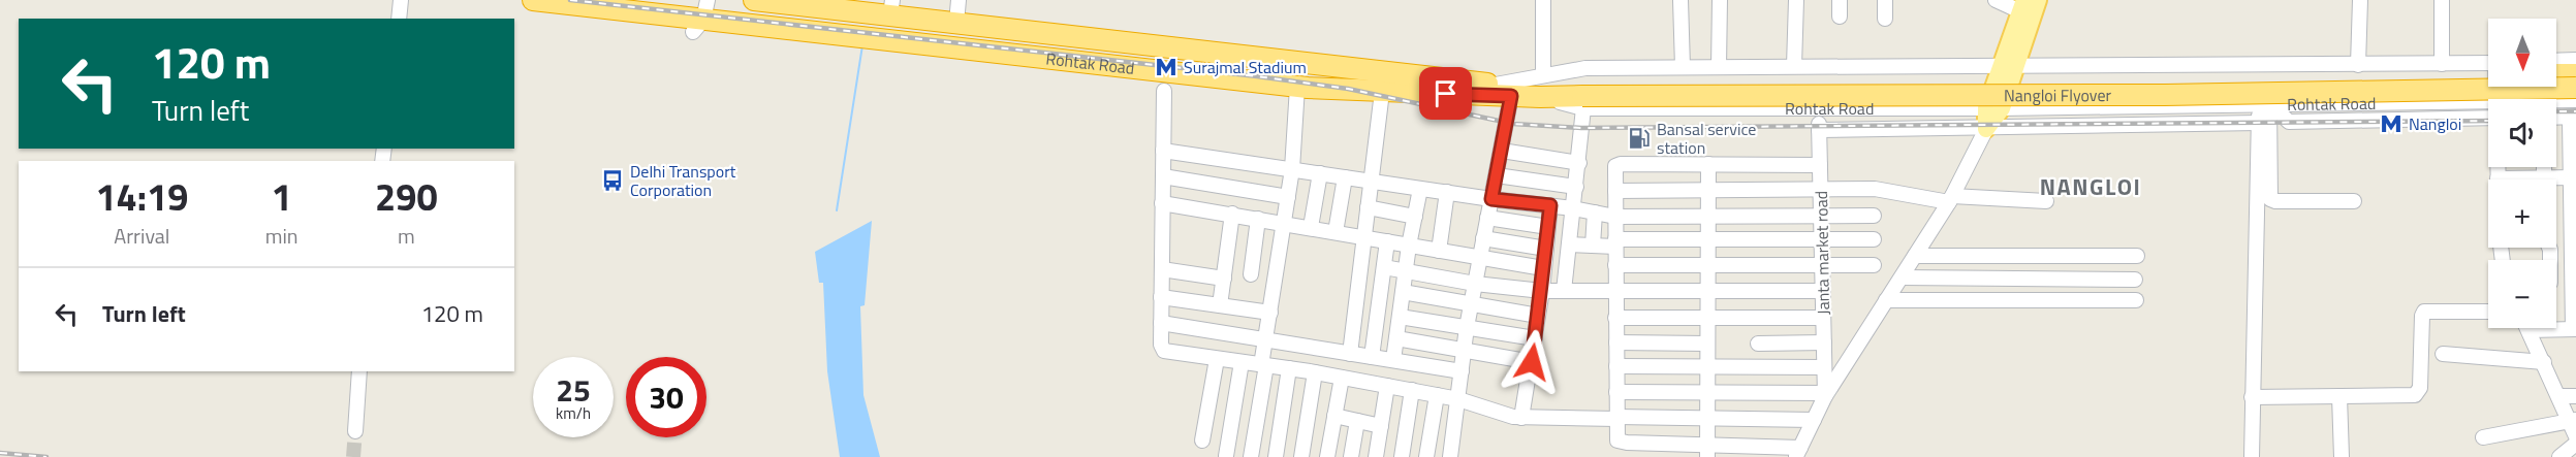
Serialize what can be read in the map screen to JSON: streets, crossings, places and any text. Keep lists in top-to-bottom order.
{
  "streets": {
    "highway": ["Rohtak Road", "Nangloi Flyover"],
    "street": ["Janta market road"]
  },
  "crossings": [
    ["Rohtak Road", "Nangloi Flyover"],
    ["Rohtak Road", "Janta market road"]
  ],
  "districts": ["NANGLOI"],
  "places": {
    "metro station": ["Surajmal Stadium", "Nangloi"],
    "fuel station": ["Bansal service station"],
    "bus stop": ["Delhi Transport Corporation"]
  },
  "north": "bottom",
  "page": {
    "map_buttons": ["+", "−"],
    "turn": ["120 m", "Turn left"],
    "eta": [
      "14:19",
      "Arrival",
      "1",
      "min",
      "290",
      "m"
    ],
    "list": [
      {
        "name": "Turn left",
        "value": "120 m"
      }
    ],
    "speed": "25 km/h",
    "limit": "30"
  }
}
